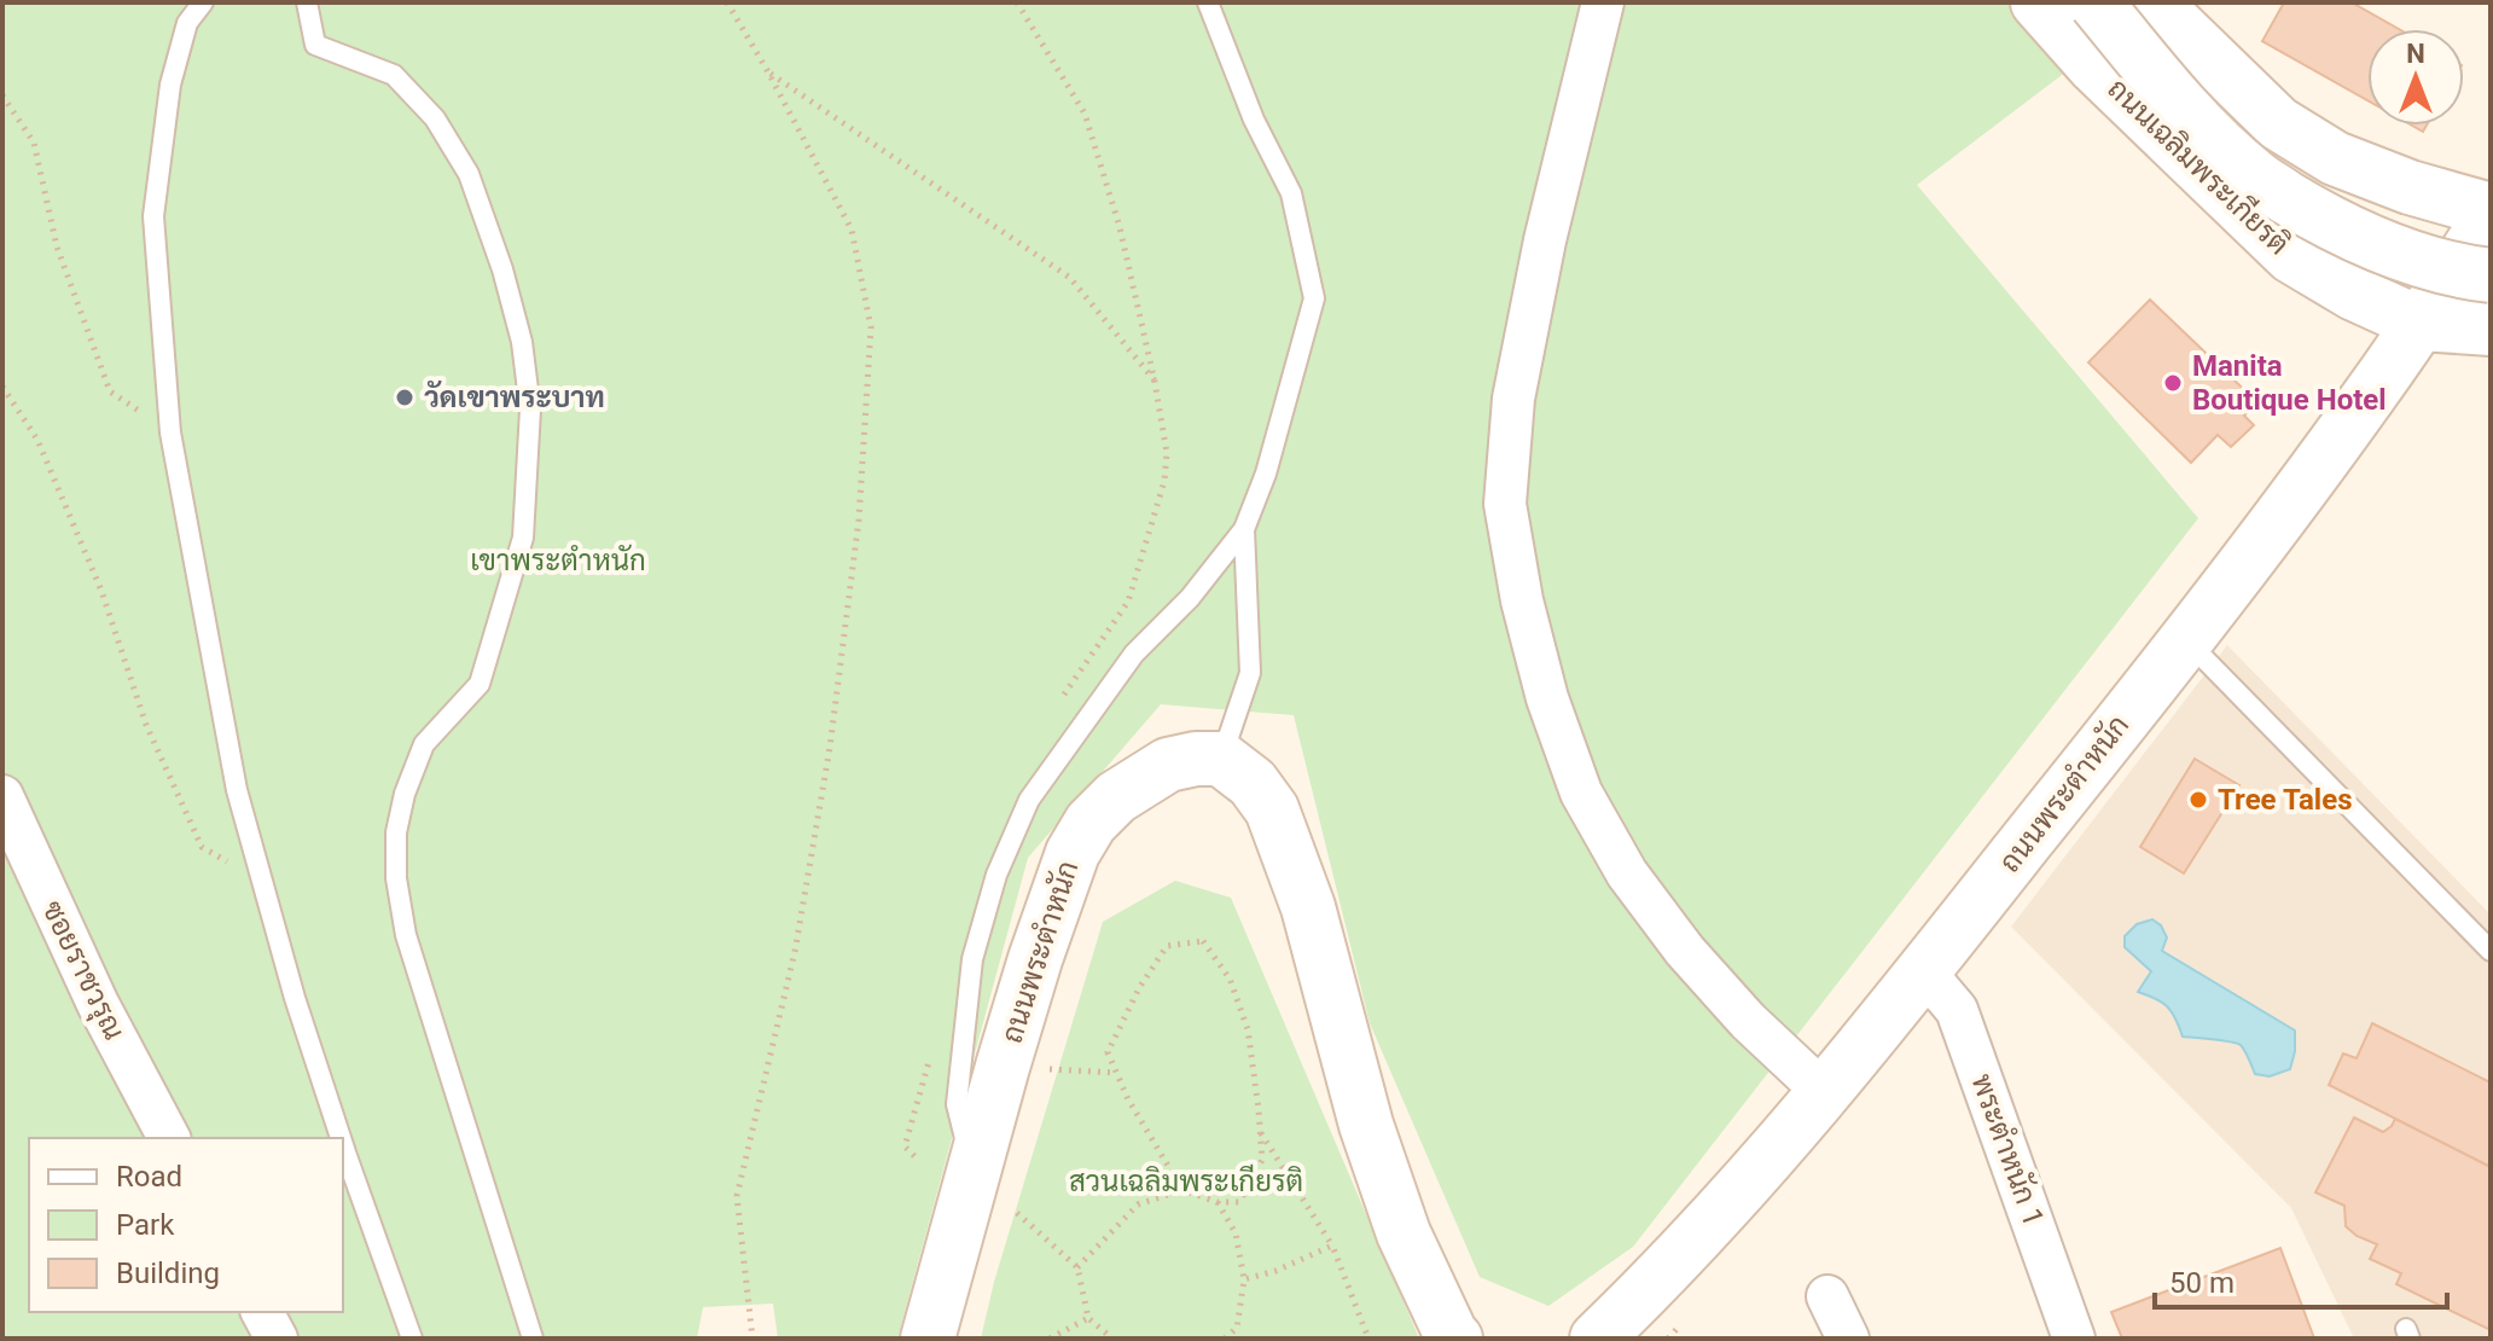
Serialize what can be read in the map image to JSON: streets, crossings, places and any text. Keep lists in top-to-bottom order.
{
  "streets": {
    "street": [
      "ถนนเฉลิมพระเกียรติ",
      "ถนนพระตำหนัก",
      "ซอยราชวรุณ",
      "พระตำหนัก 1"
    ]
  },
  "crossings": [
    ["ถนนเฉลิมพระเกียรติ", "ถนนพระตำหนัก"],
    ["ถนนพระตำหนัก", "พระตำหนัก 1"]
  ],
  "parks": ["เขาพระตำหนัก", "สวนเฉลิมพระเกียรติ"],
  "places": ["Manita Boutique Hotel", "วัดเขาพระบาท", "Tree Tales"],
  "legend": ["Road", "Park", "Building"],
  "scale_bar": "50 m",
  "north": "top"
}
